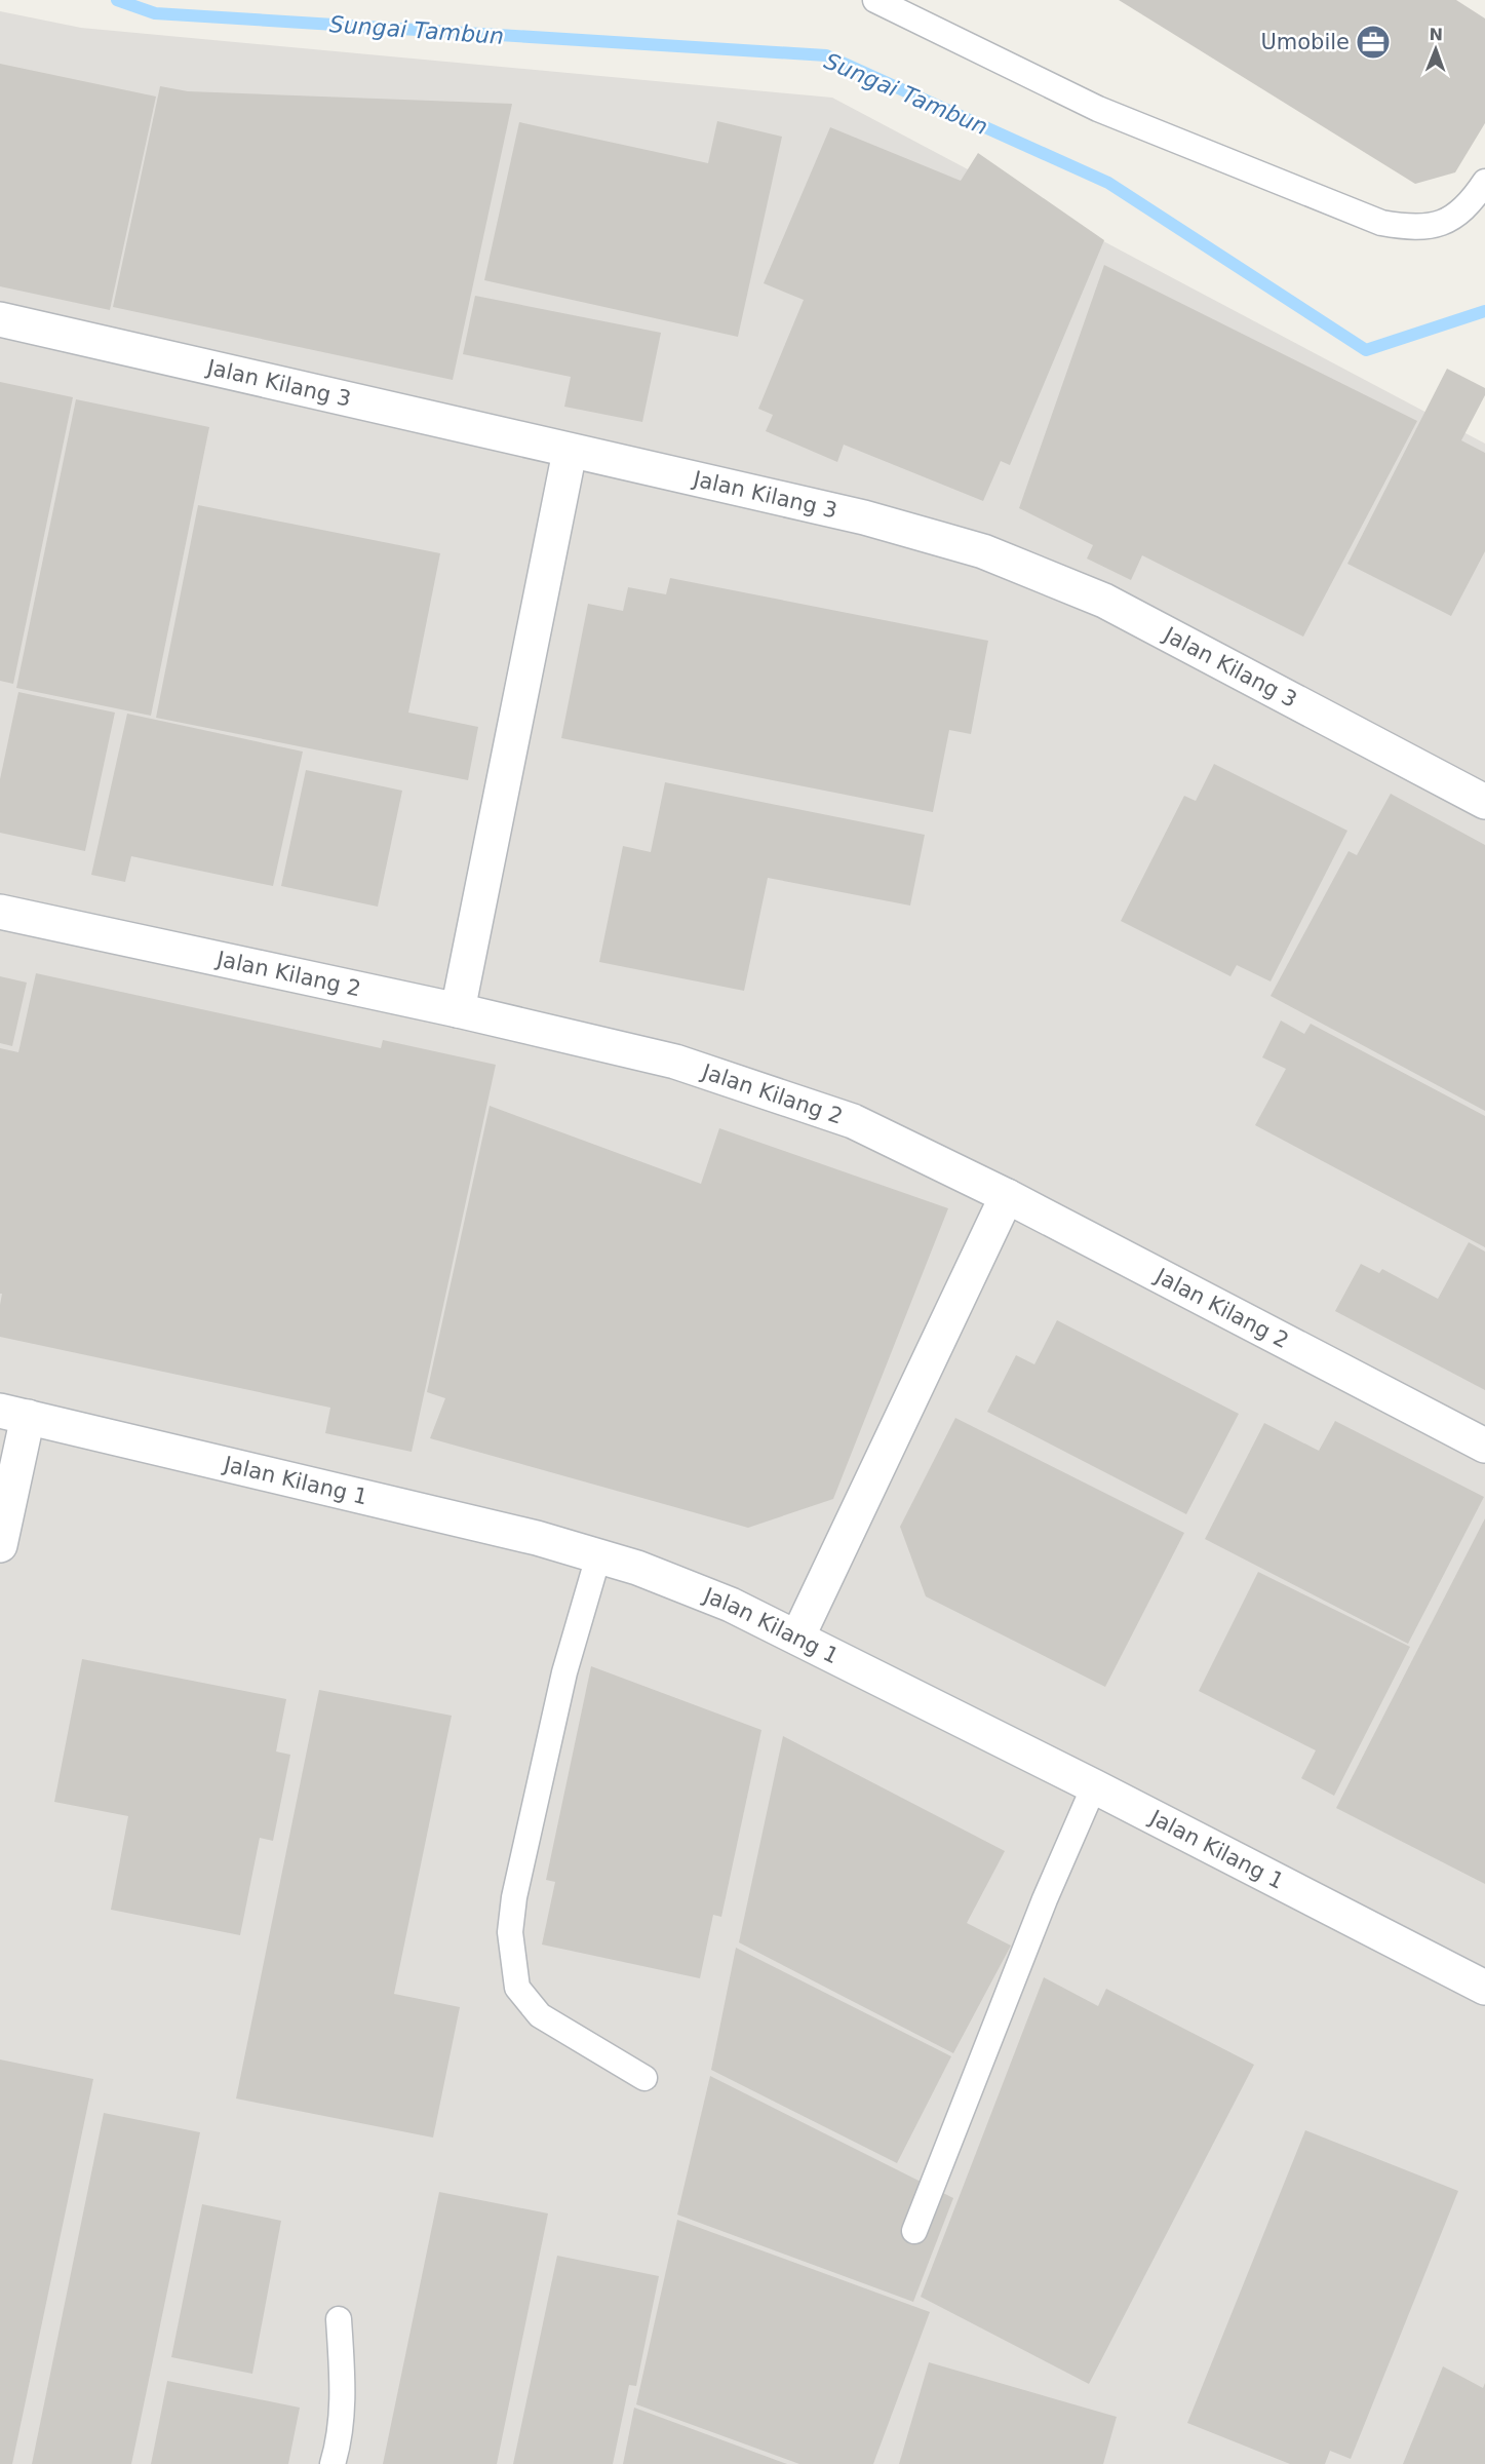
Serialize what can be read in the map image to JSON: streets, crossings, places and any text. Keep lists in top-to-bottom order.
{
  "streets": {
    "street": ["Jalan Kilang 3", "Jalan Kilang 2", "Jalan Kilang 1"]
  },
  "water": ["Sungai Tambun"],
  "places": {
    "office": ["Umobile"]
  },
  "north": "top"
}
